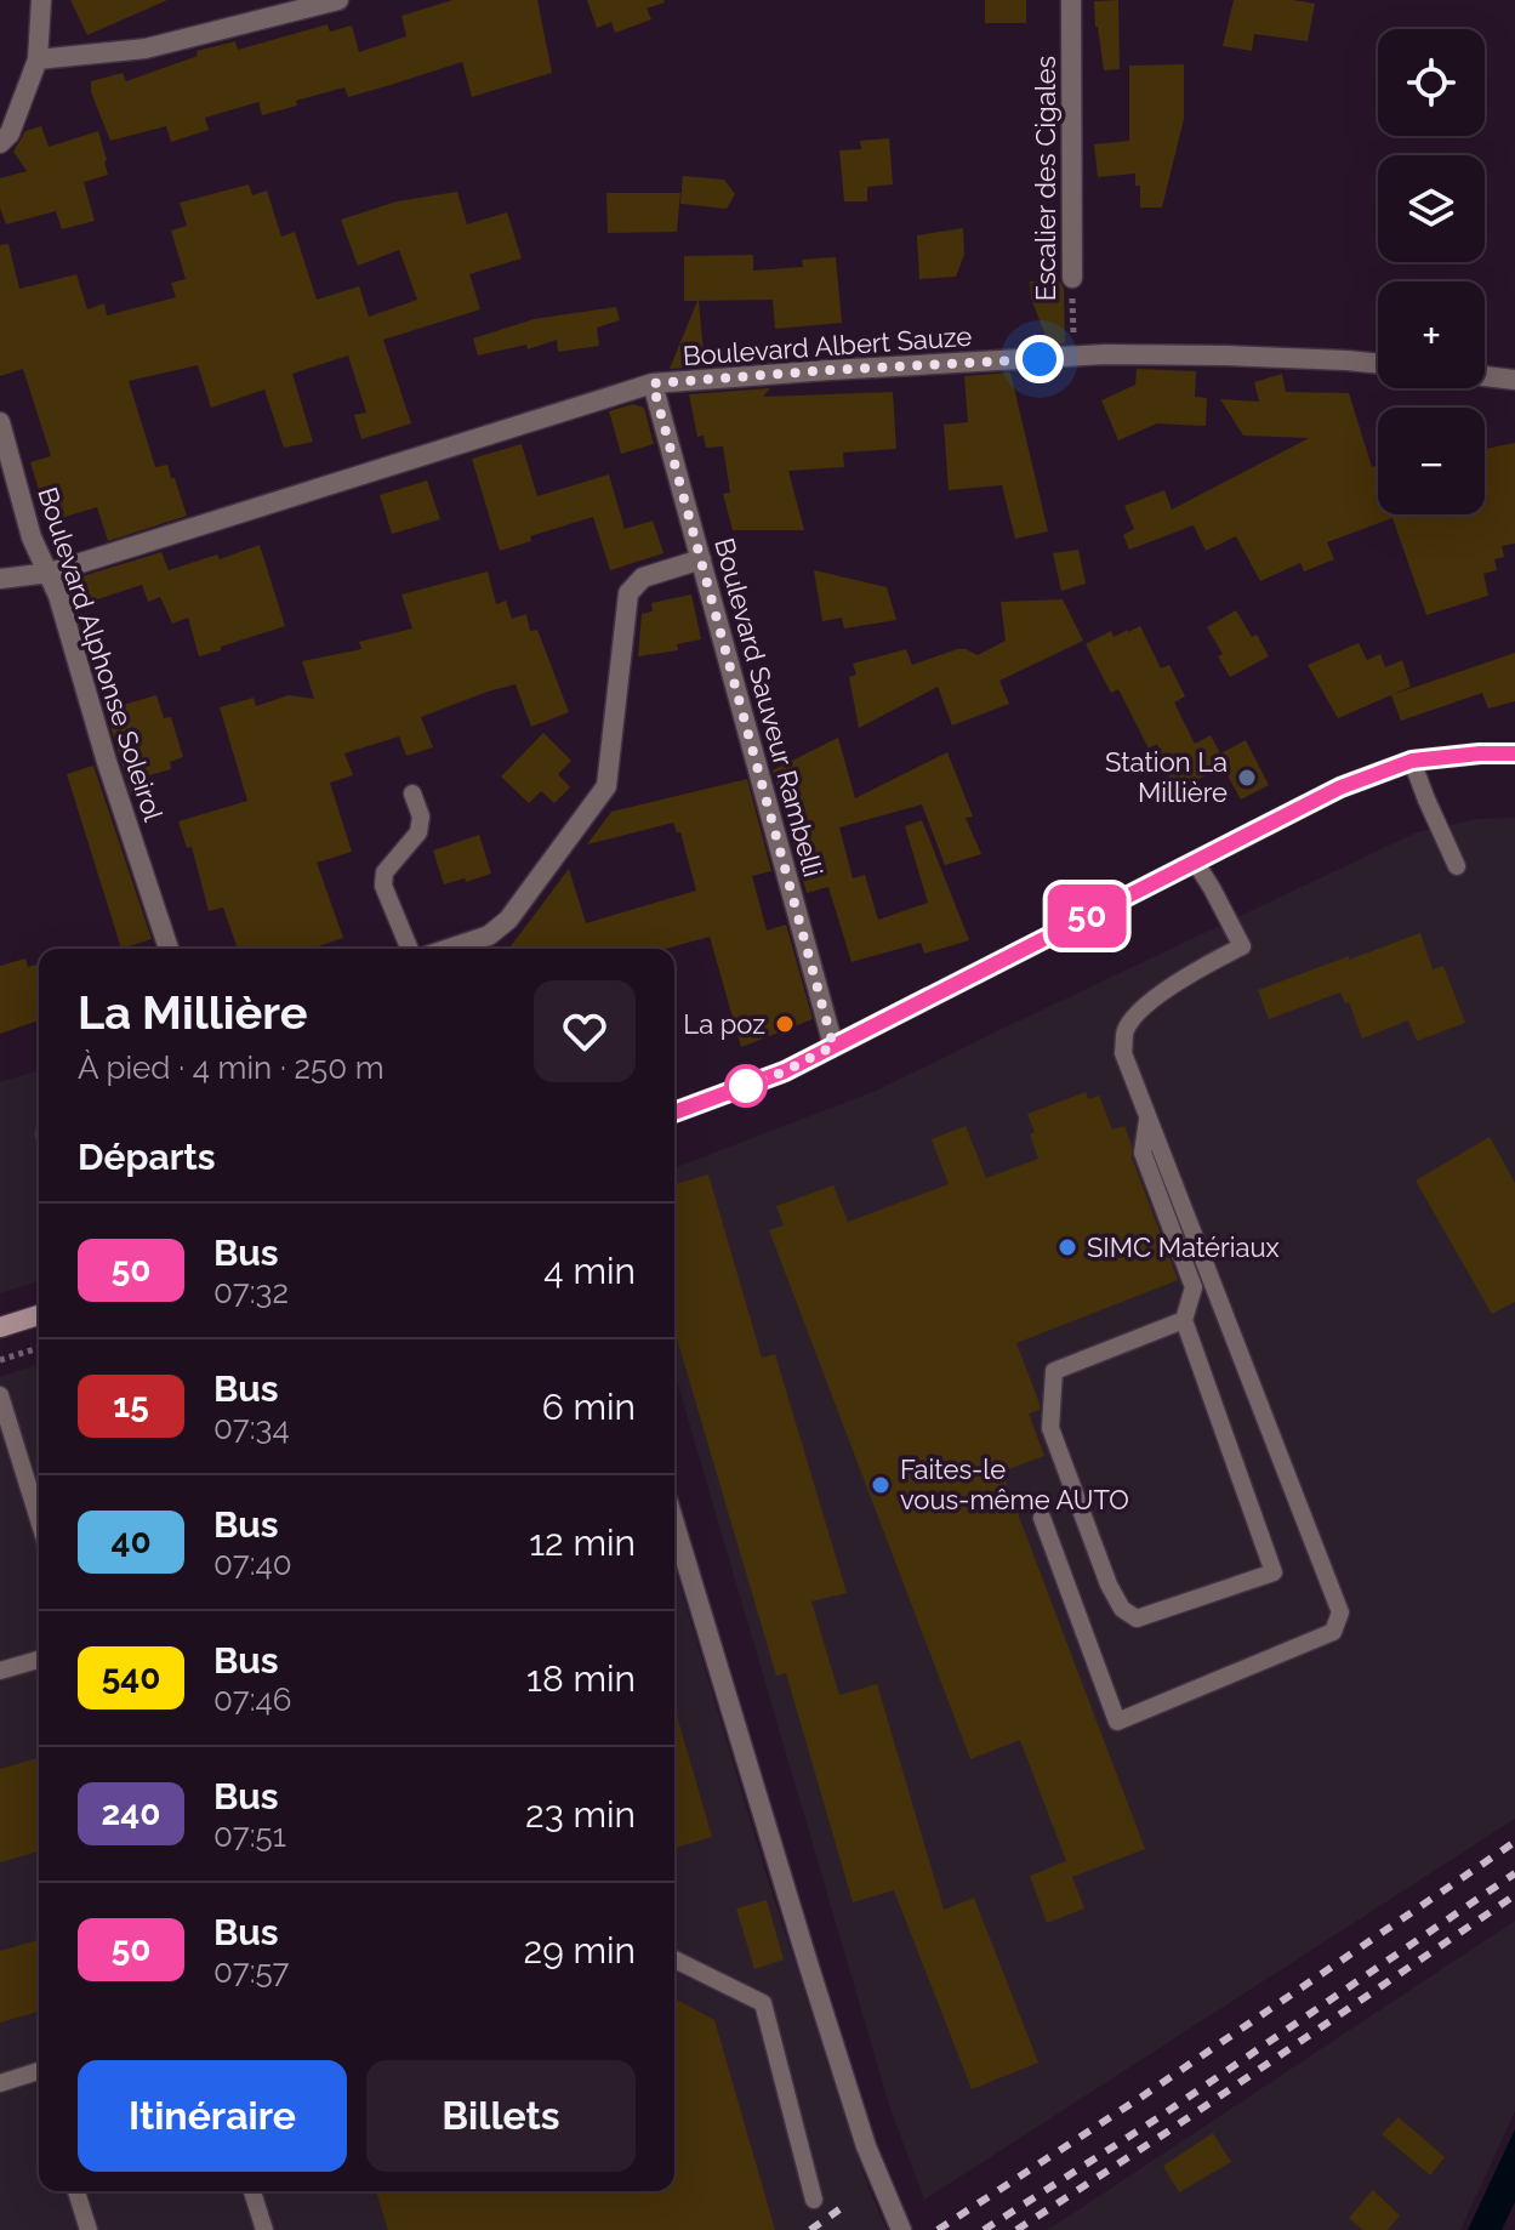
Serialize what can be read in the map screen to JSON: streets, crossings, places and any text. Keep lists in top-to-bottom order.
{
  "streets": {
    "street": [
      "Escalier des Cigales",
      "Boulevard Albert Sauze",
      "Boulevard Alphonse Soleirol",
      "Boulevard Sauveur Rambelli"
    ]
  },
  "crossings": [
    ["Escalier des Cigales", "Boulevard Albert Sauze"],
    ["Boulevard Albert Sauze", "Boulevard Alphonse Soleirol"],
    ["Boulevard Albert Sauze", "Boulevard Sauveur Rambelli"]
  ],
  "places": [
    "Station La Millière",
    "La poz",
    "SIMC Matériaux",
    "Faites-le vous-même AUTO"
  ],
  "lines": ["bus line 50"],
  "page": {
    "on_map": "50",
    "map_buttons": ["+", "−"],
    "heading": [
      ["La Millière", "À pied · 4 min · 250 m"],
      "Départs"
    ],
    "list": [
      {
        "mark": "50",
        "name": "Bus",
        "note": "07:32",
        "value": "4 min"
      },
      {
        "mark": "15",
        "name": "Bus",
        "note": "07:34",
        "value": "6 min"
      },
      {
        "mark": "40",
        "name": "Bus",
        "note": "07:40",
        "value": "12 min"
      },
      {
        "mark": "540",
        "name": "Bus",
        "note": "07:46",
        "value": "18 min"
      },
      {
        "mark": "240",
        "name": "Bus",
        "note": "07:51",
        "value": "23 min"
      },
      {
        "mark": "50",
        "name": "Bus",
        "note": "07:57",
        "value": "29 min"
      }
    ],
    "buttons": ["Itinéraire", "Billets"]
  }
}
